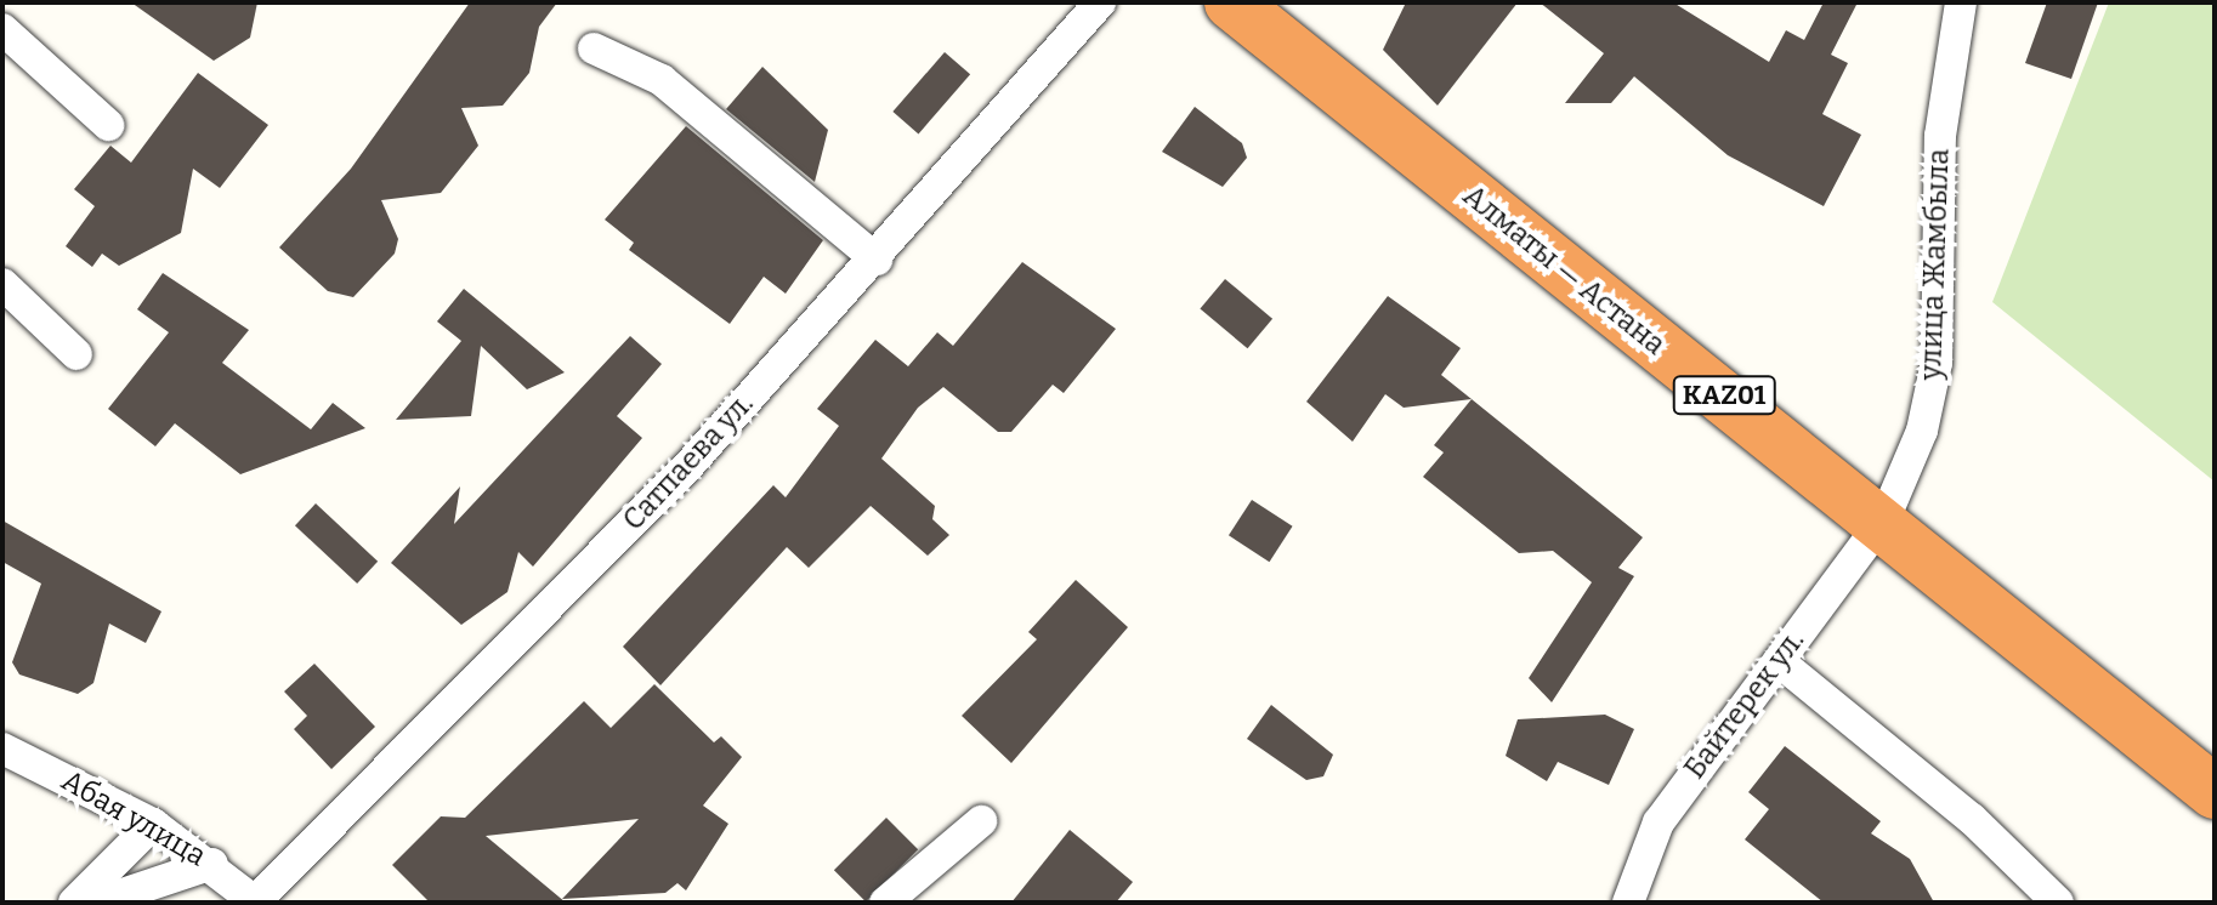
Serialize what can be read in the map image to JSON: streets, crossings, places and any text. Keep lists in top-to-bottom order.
{
  "streets": {
    "highway": ["Алматы — Астана", "KАZ01"],
    "street": [
      "улица Жамбыла",
      "Сатпаева ул.",
      "Байтерек ул.",
      "Абая улица"
    ]
  },
  "crossings": [
    ["улица Жамбыла", "Алматы — Астана"],
    ["улица Жамбыла", "Байтерек ул."],
    ["Алматы — Астана", "Байтерек ул."],
    ["Сатпаева ул.", "Абая улица"]
  ]
}
